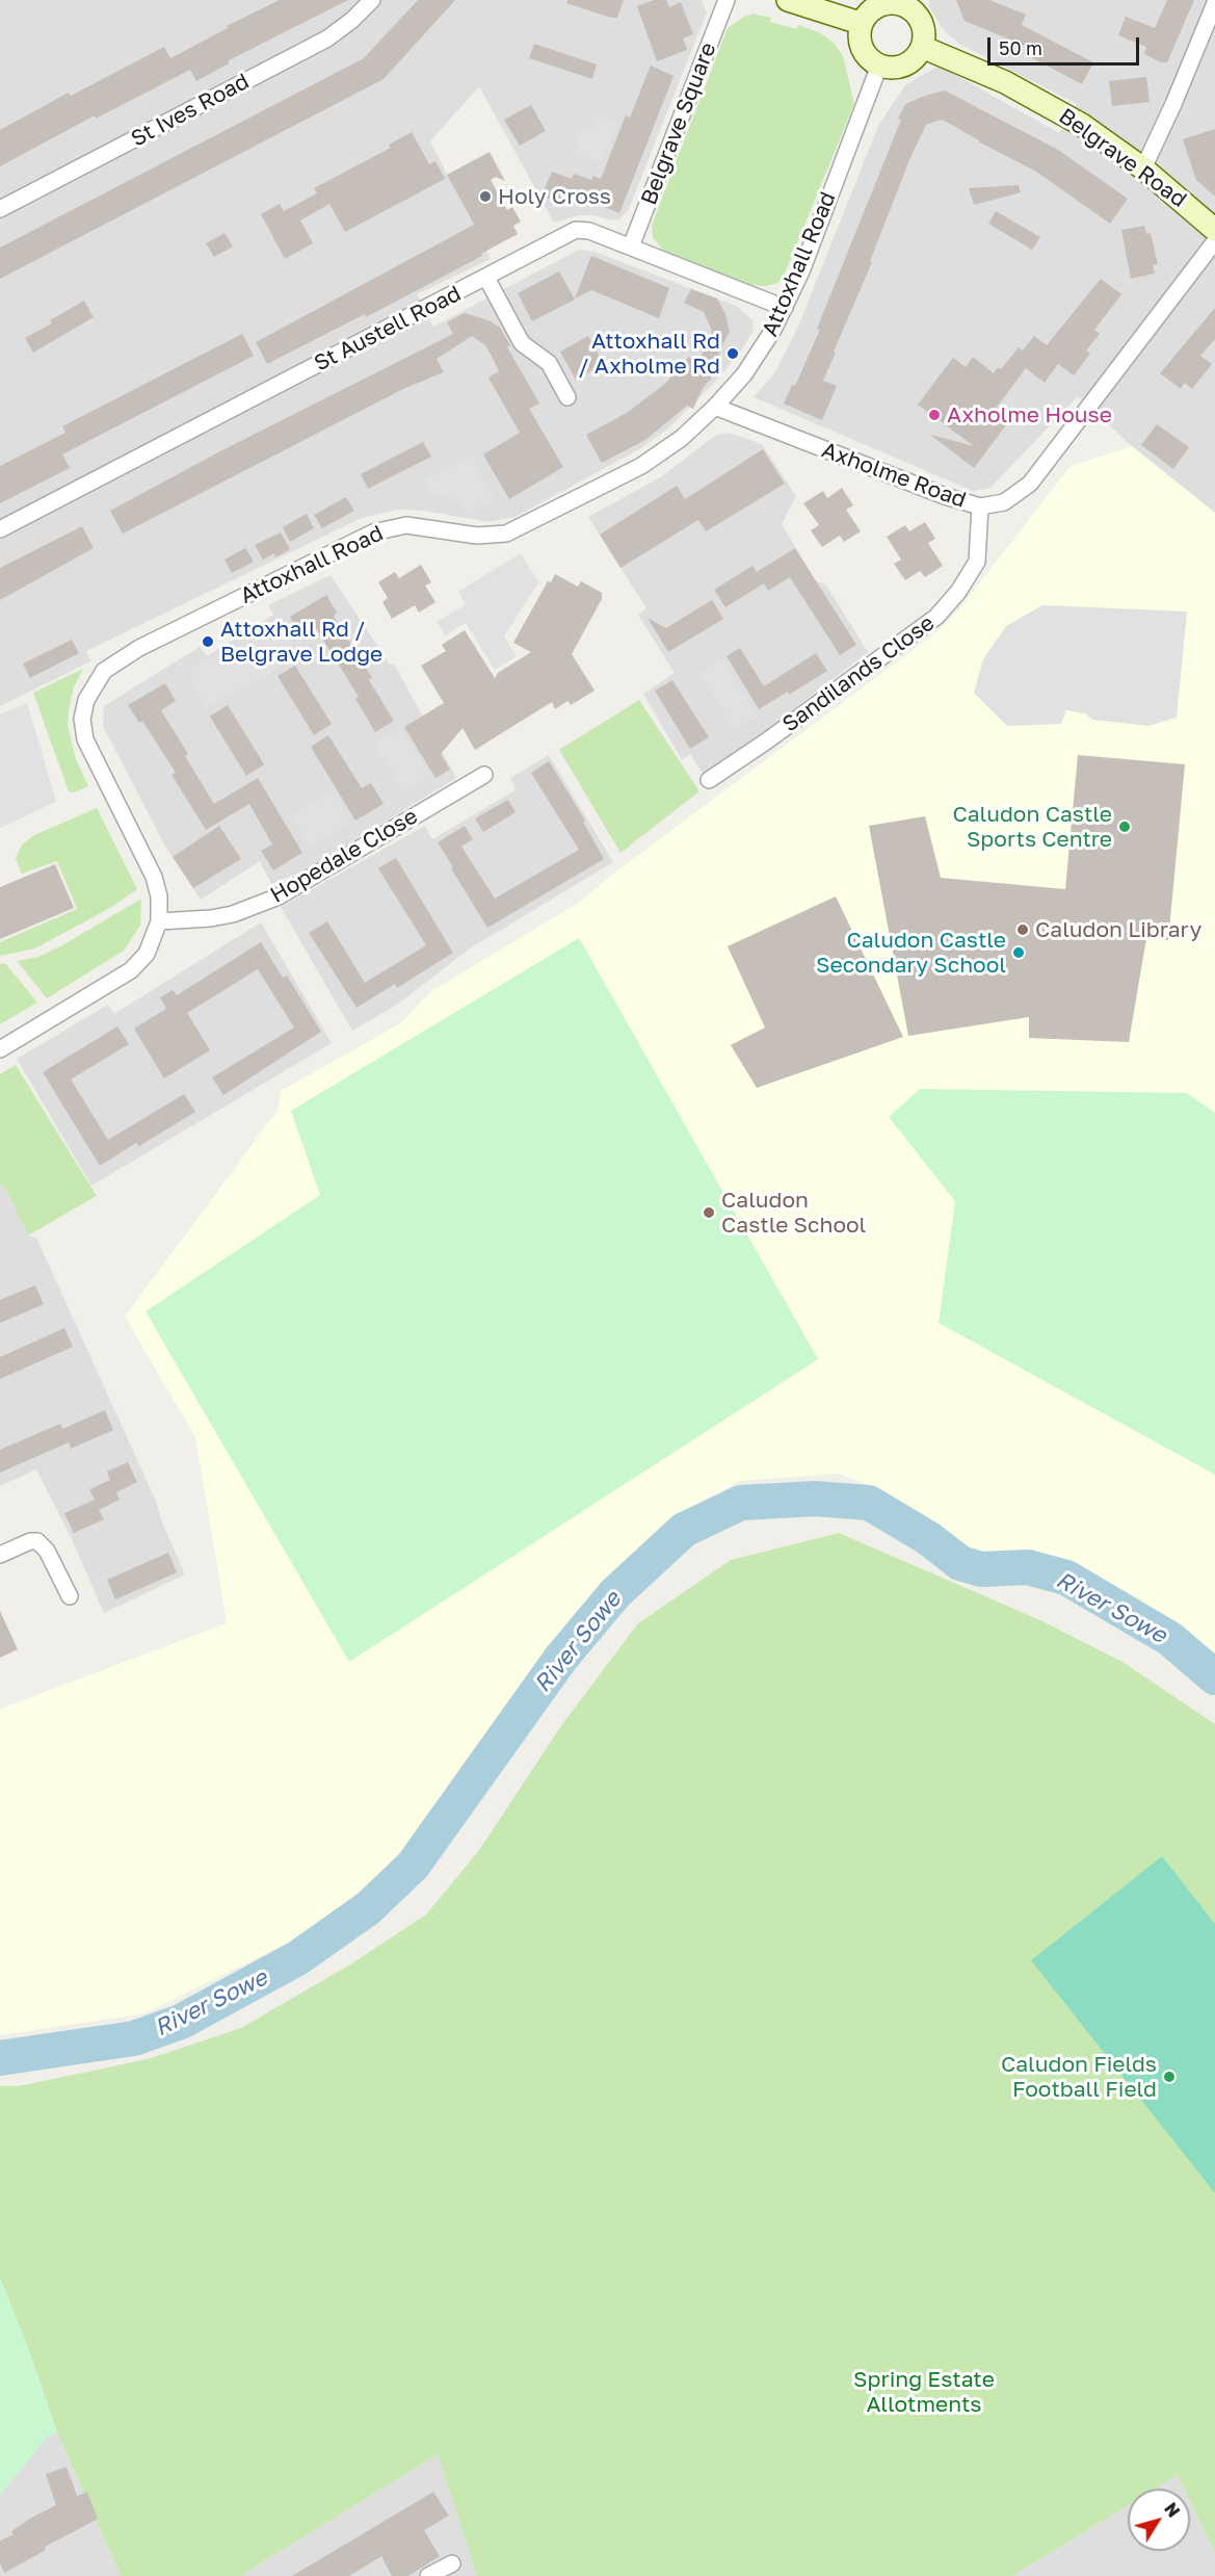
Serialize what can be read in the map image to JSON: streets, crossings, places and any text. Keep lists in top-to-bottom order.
{
  "streets": {
    "street": [
      "St Ives Road",
      "Belgrave Square",
      "Belgrave Road",
      "Attoxhall Road",
      "St Austell Road",
      "Axholme Road",
      "Sandilands Close",
      "Hopedale Close"
    ]
  },
  "crossings": [
    ["Belgrave Square", "St Austell Road"],
    ["Belgrave Road", "Attoxhall Road"],
    ["Attoxhall Road", "St Austell Road"],
    ["Attoxhall Road", "Axholme Road"],
    ["Attoxhall Road", "Hopedale Close"],
    ["Axholme Road", "Sandilands Close"]
  ],
  "water": ["River Sowe"],
  "parks": ["Spring Estate Allotments"],
  "places": [
    "Holy Cross",
    "Attoxhall Rd / Axholme Rd",
    "Axholme House",
    "Attoxhall Rd / Belgrave Lodge",
    "Caludon Castle Sports Centre",
    "Caludon Library",
    "Caludon Castle Secondary School",
    "Caludon Castle School",
    "Caludon Fields Football Field"
  ],
  "scale_bar": "50 m",
  "north": "top right"
}
